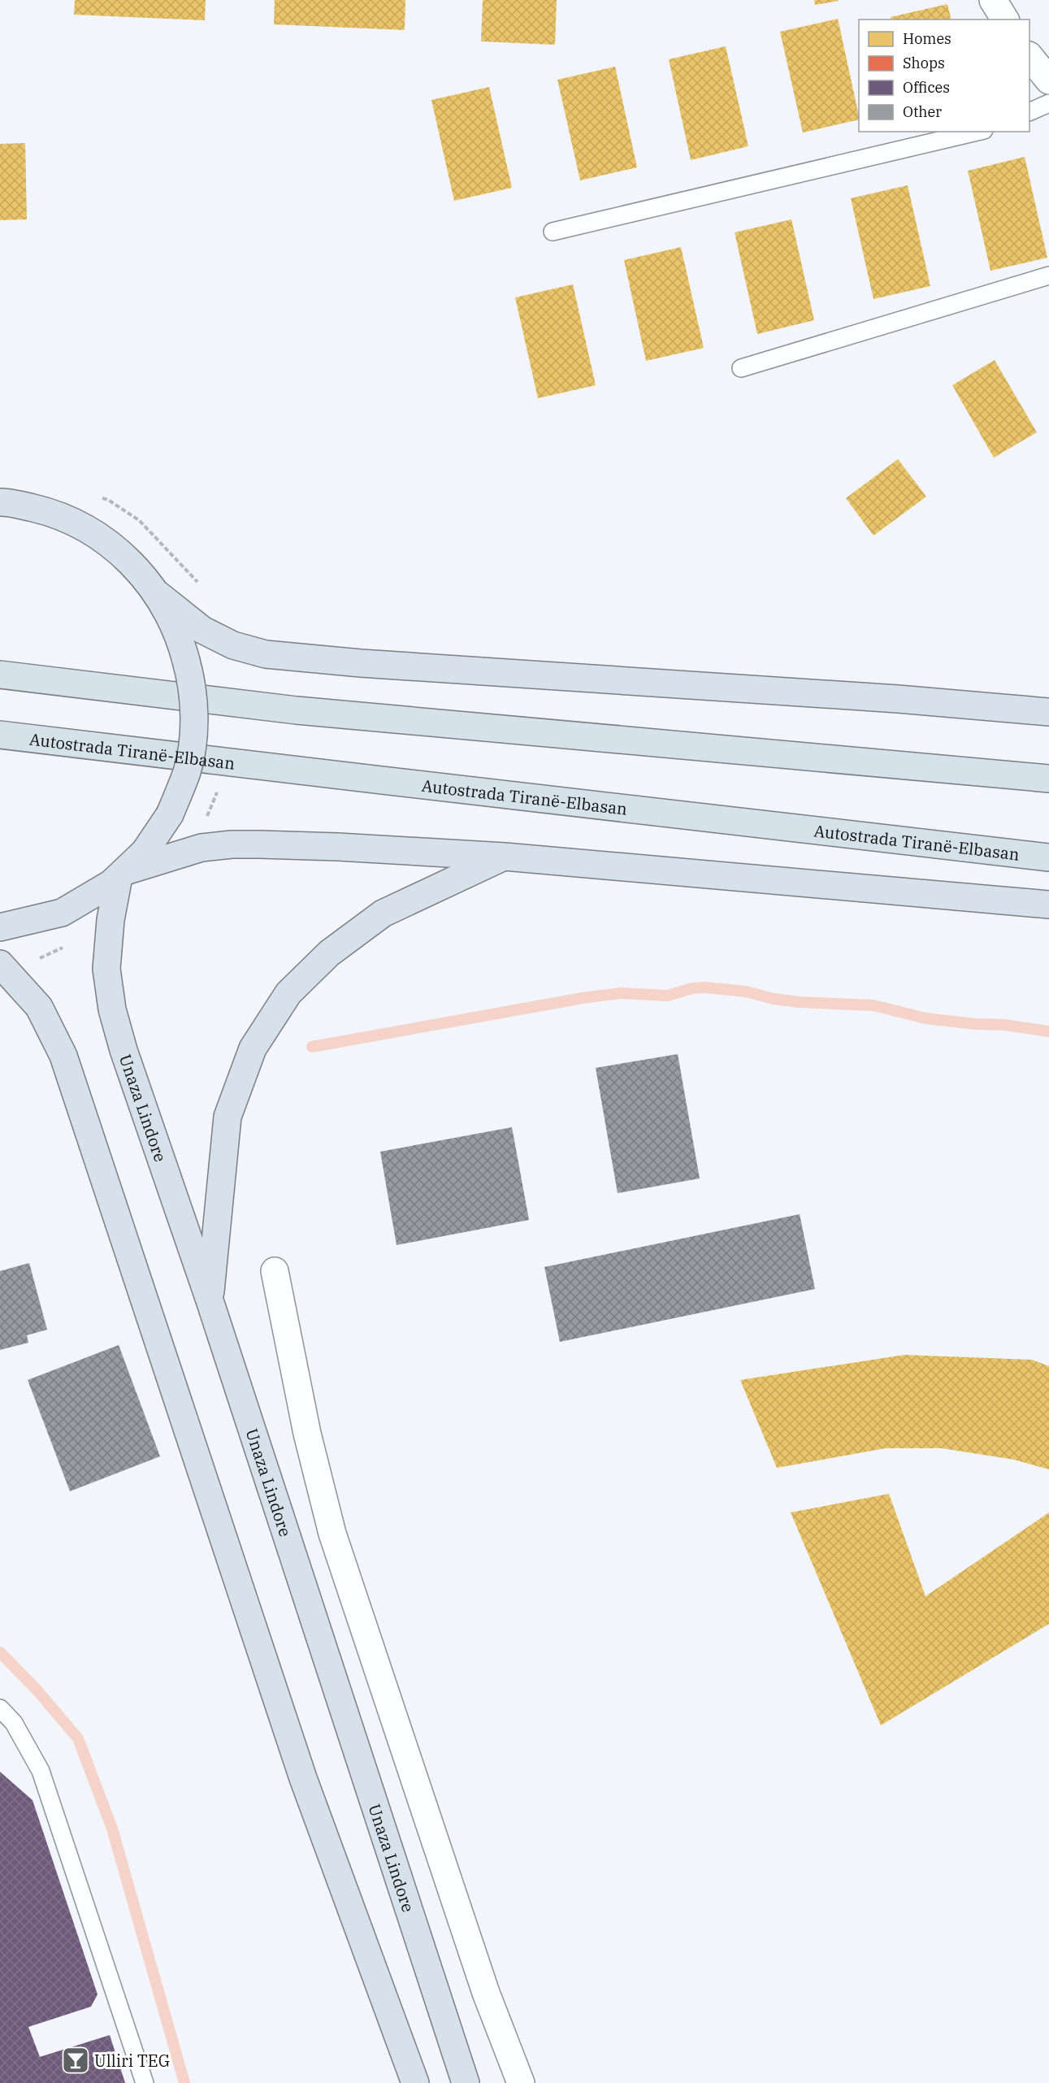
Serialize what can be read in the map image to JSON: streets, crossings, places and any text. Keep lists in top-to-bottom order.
{
  "streets": {
    "highway": ["Autostrada Tiranë-Elbasan", "Unaza Lindore"]
  },
  "places": {
    "bar": ["Ulliri TEG"]
  },
  "legend": [
    "Homes",
    "Shops",
    "Offices",
    "Other"
  ]
}
